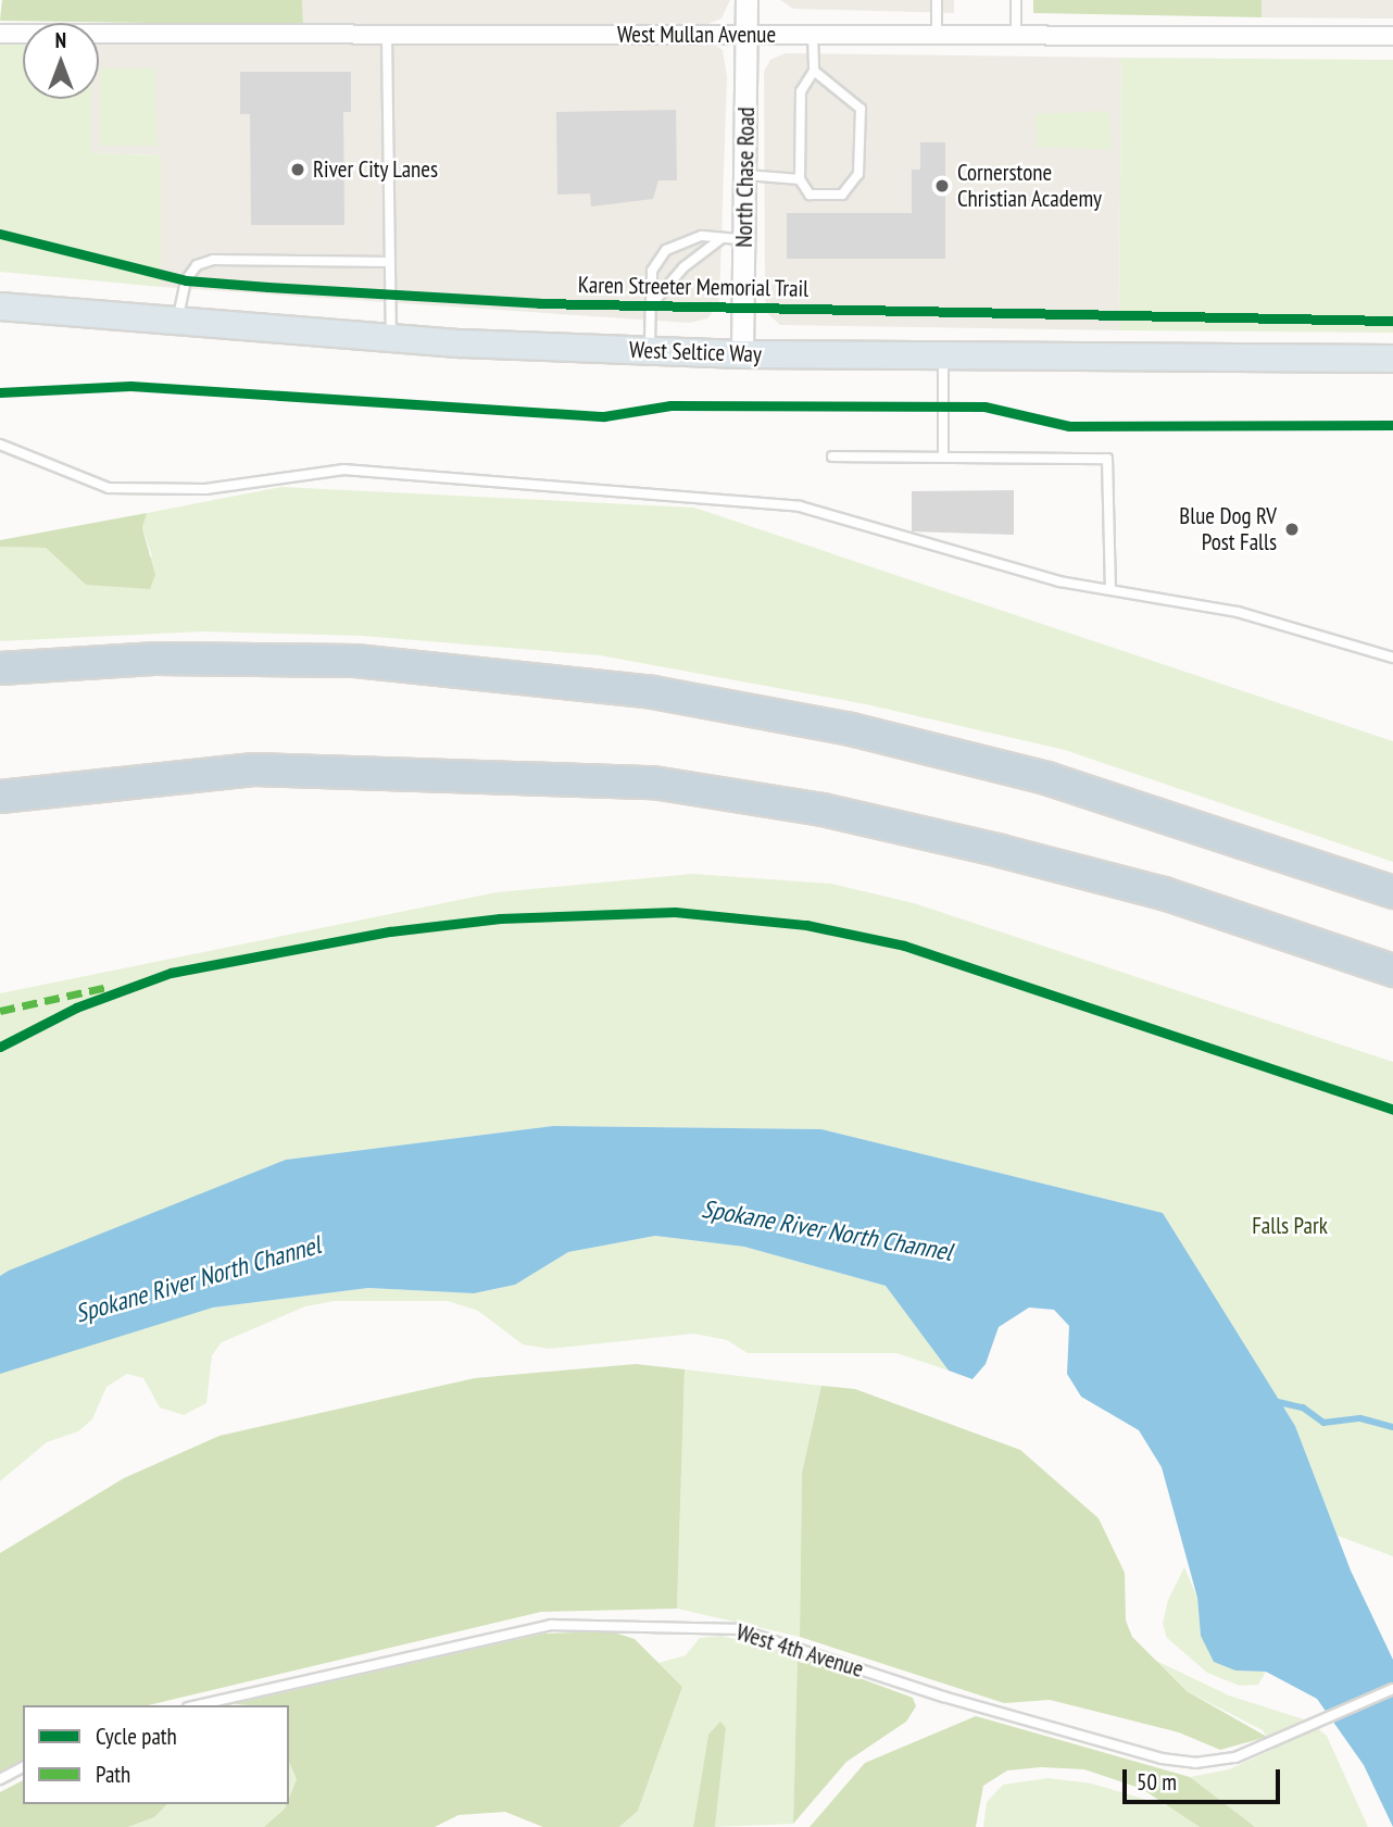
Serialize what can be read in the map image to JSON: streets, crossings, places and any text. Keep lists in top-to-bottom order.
{
  "streets": {
    "main road": ["West Seltice Way"],
    "street": ["West Mullan Avenue", "North Chase Road"],
    "lane": ["West 4th Avenue"],
    "cycle path": ["Karen Streeter Memorial Trail"]
  },
  "crossings": [
    ["West Mullan Avenue", "North Chase Road"],
    ["North Chase Road", "West Seltice Way"]
  ],
  "water": ["Spokane River North Channel"],
  "parks": ["Falls Park"],
  "places": ["River City Lanes", "Cornerstone Christian Academy", "Blue Dog RV Post Falls"],
  "legend": ["Cycle path", "Path"],
  "scale_bar": "50 m",
  "north": "top"
}
